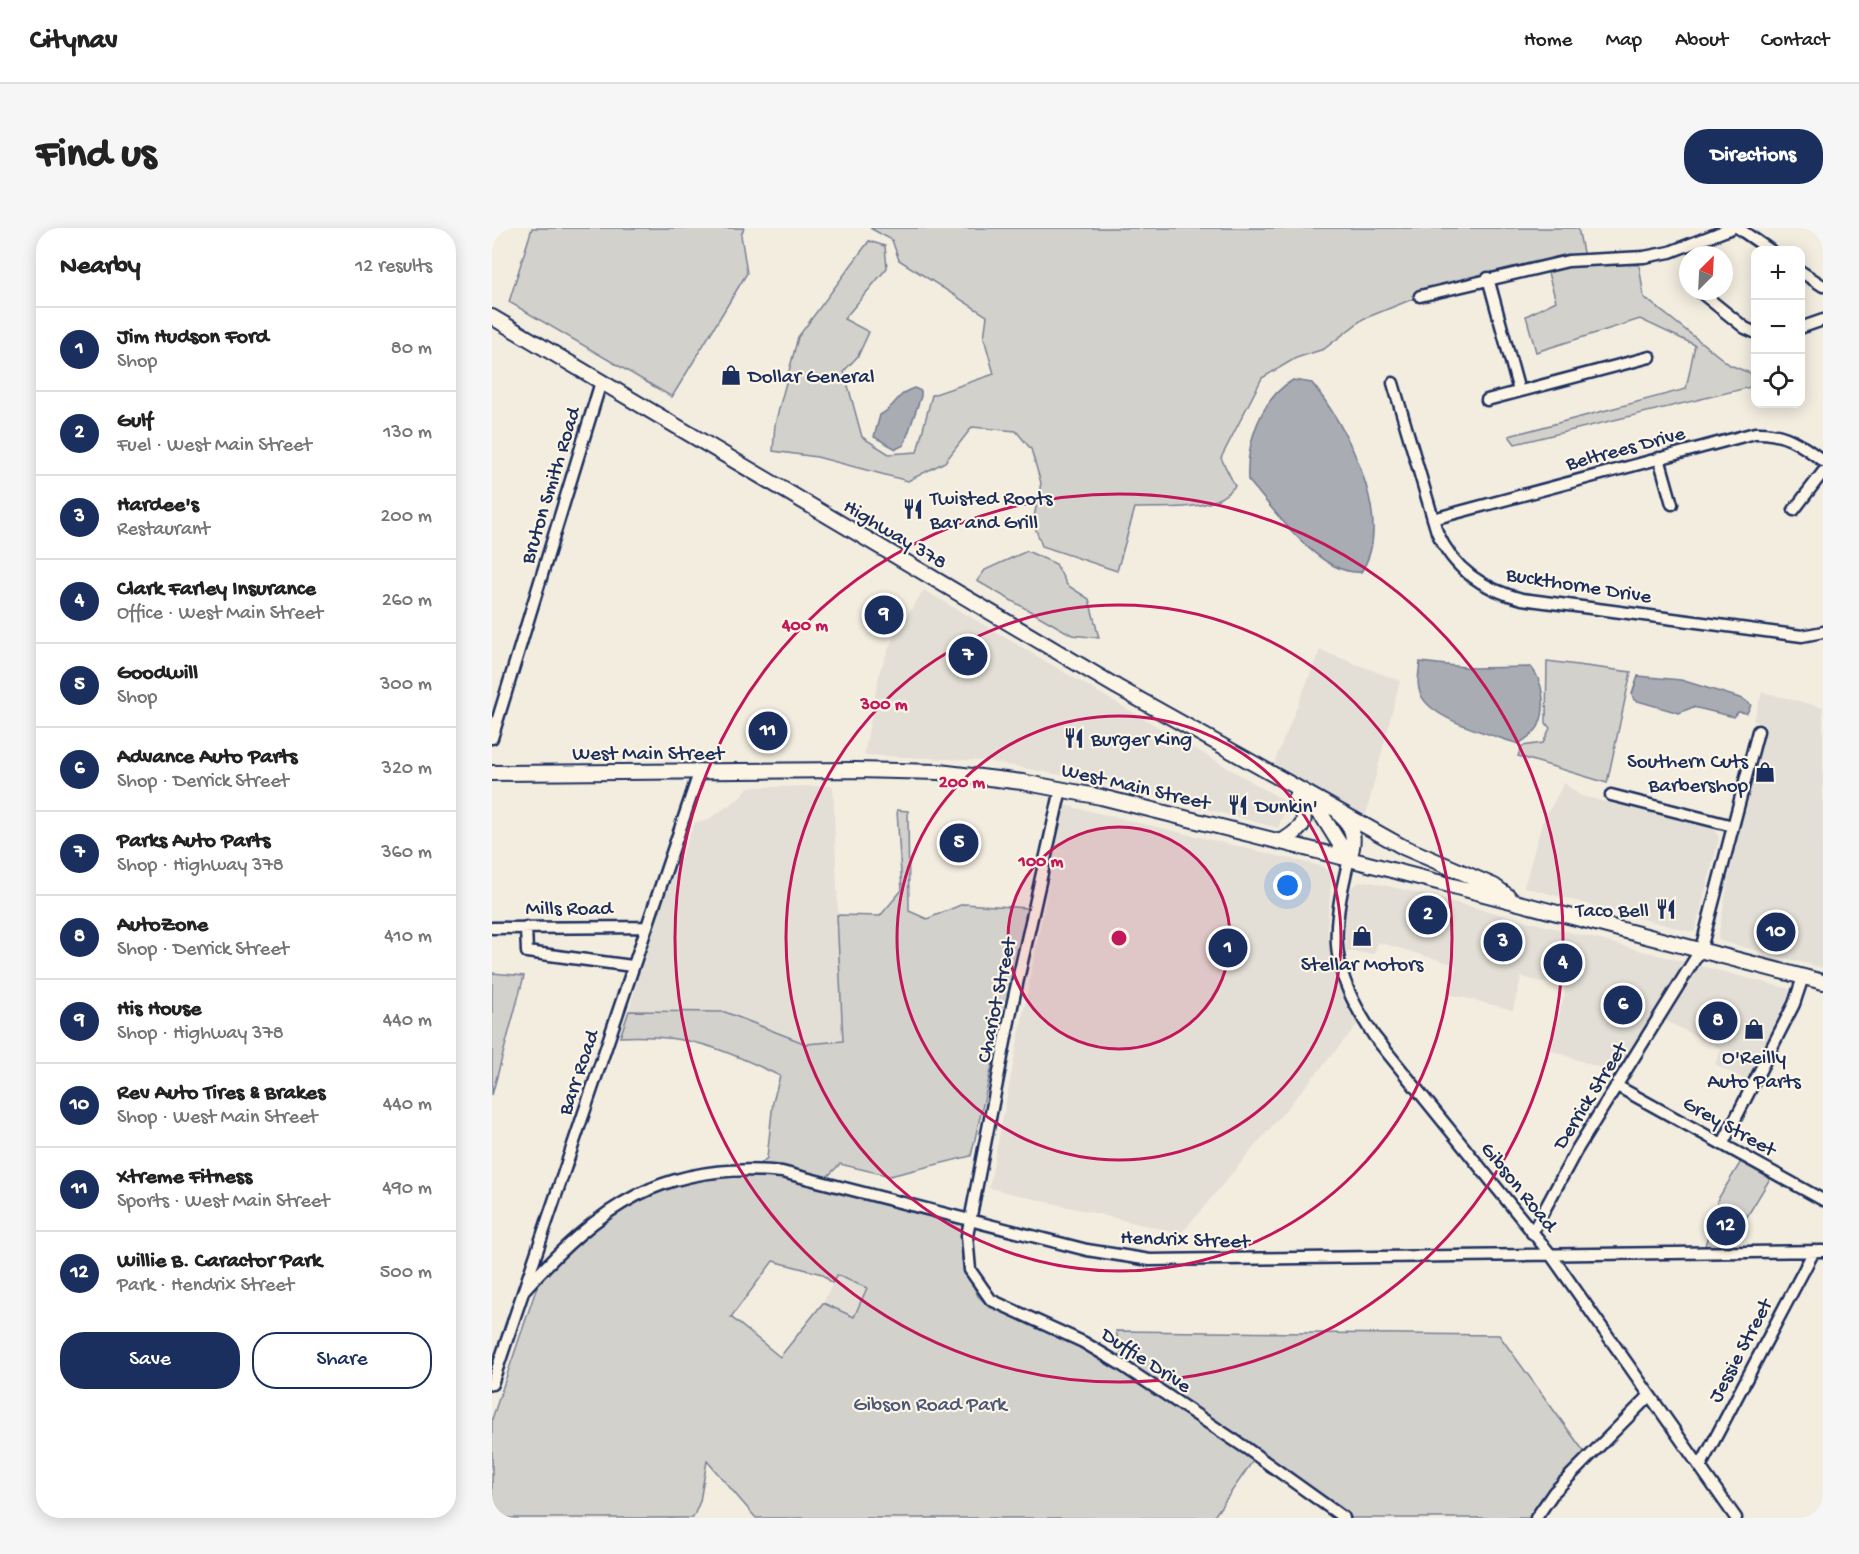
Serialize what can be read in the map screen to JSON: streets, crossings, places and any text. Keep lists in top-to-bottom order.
{
  "streets": {
    "main road": ["Highway 378", "West Main Street"],
    "street": [
      "Beltrees Drive",
      "Bruton Smith Road",
      "Buckthorne Drive",
      "Mills Road",
      "Chariot Street",
      "Barr Road",
      "Derrick Street",
      "Grey Street",
      "Gibson Road",
      "Hendrix Street",
      "Jessie Street",
      "Duffie Drive"
    ]
  },
  "crossings": [
    ["Beltrees Drive", "Buckthorne Drive"],
    ["Bruton Smith Road", "Highway 378"],
    ["West Main Street", "Chariot Street"],
    ["West Main Street", "Barr Road"],
    ["West Main Street", "Derrick Street"],
    ["West Main Street", "Gibson Road"],
    ["Mills Road", "Barr Road"],
    ["Chariot Street", "Hendrix Street"],
    ["Chariot Street", "Duffie Drive"],
    ["Barr Road", "Hendrix Street"],
    ["Derrick Street", "Grey Street"],
    ["Derrick Street", "Gibson Road"],
    ["Gibson Road", "Hendrix Street"],
    ["Gibson Road", "Jessie Street"],
    ["Hendrix Street", "Jessie Street"],
    ["Hendrix Street", "Duffie Drive"]
  ],
  "parks": ["Gibson Road Park"],
  "places": {
    "shop": [
      "Dollar General",
      "Southern Cuts Barbershop",
      "Stellar Motors",
      "O'Reilly Auto Parts"
    ],
    "restaurant": [
      "Twisted Roots Bar and Grill",
      "Burger King",
      "Dunkin'",
      "Taco Bell"
    ]
  },
  "north": "top right",
  "page": {
    "header": "Citynav",
    "nav": [
      "Home",
      "Map",
      "About",
      "Contact"
    ],
    "buttons": [
      "Directions",
      ["Save", "Share"]
    ],
    "title": "Find us",
    "heading": ["Nearby", "12 results"],
    "map_buttons": ["+", "−"],
    "list": [
      {
        "mark": "1",
        "name": "Jim Hudson Ford",
        "note": "Shop",
        "value": "80 m"
      },
      {
        "mark": "2",
        "name": "Gulf",
        "note": "Fuel · West Main Street",
        "value": "130 m"
      },
      {
        "mark": "3",
        "name": "Hardee's",
        "note": "Restaurant",
        "value": "200 m"
      },
      {
        "mark": "4",
        "name": "Clark Farley Insurance",
        "note": "Office · West Main Street",
        "value": "260 m"
      },
      {
        "mark": "5",
        "name": "Goodwill",
        "note": "Shop",
        "value": "300 m"
      },
      {
        "mark": "6",
        "name": "Advance Auto Parts",
        "note": "Shop · Derrick Street",
        "value": "320 m"
      },
      {
        "mark": "7",
        "name": "Parks Auto Parts",
        "note": "Shop · Highway 378",
        "value": "360 m"
      },
      {
        "mark": "8",
        "name": "AutoZone",
        "note": "Shop · Derrick Street",
        "value": "410 m"
      },
      {
        "mark": "9",
        "name": "His House",
        "note": "Shop · Highway 378",
        "value": "440 m"
      },
      {
        "mark": "10",
        "name": "Rev Auto Tires & Brakes",
        "note": "Shop · West Main Street",
        "value": "440 m"
      },
      {
        "mark": "11",
        "name": "Xtreme Fitness",
        "note": "Sports · West Main Street",
        "value": "490 m"
      },
      {
        "mark": "12",
        "name": "Willie B. Caractor Park",
        "note": "Park · Hendrix Street",
        "value": "500 m"
      }
    ],
    "pins": [
      "9",
      "7",
      "11",
      "5",
      "2",
      "10",
      "3",
      "1",
      "4",
      "6",
      "8",
      "12"
    ]
  },
  "rings": [
    "400 m",
    "300 m",
    "200 m",
    "100 m"
  ]
}
